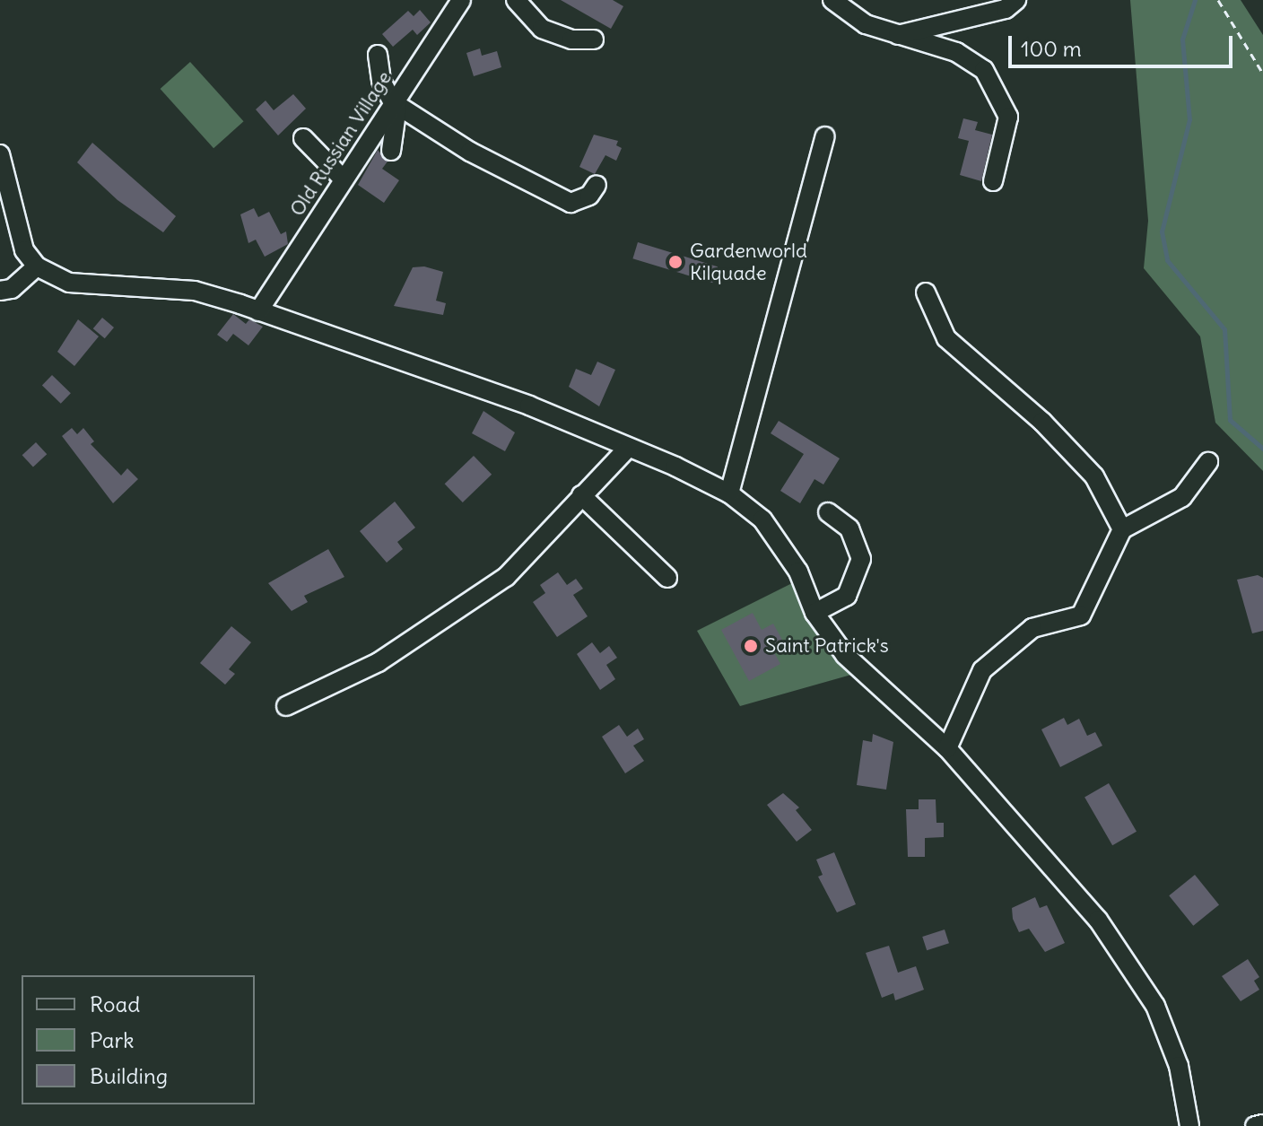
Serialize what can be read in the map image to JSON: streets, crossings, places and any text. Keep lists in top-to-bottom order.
{
  "streets": {
    "street": ["Old Russian Village"]
  },
  "places": ["Gardenworld Kilquade", "Saint Patrick's"],
  "legend": ["Road", "Park", "Building"],
  "scale_bar": "100 m"
}
